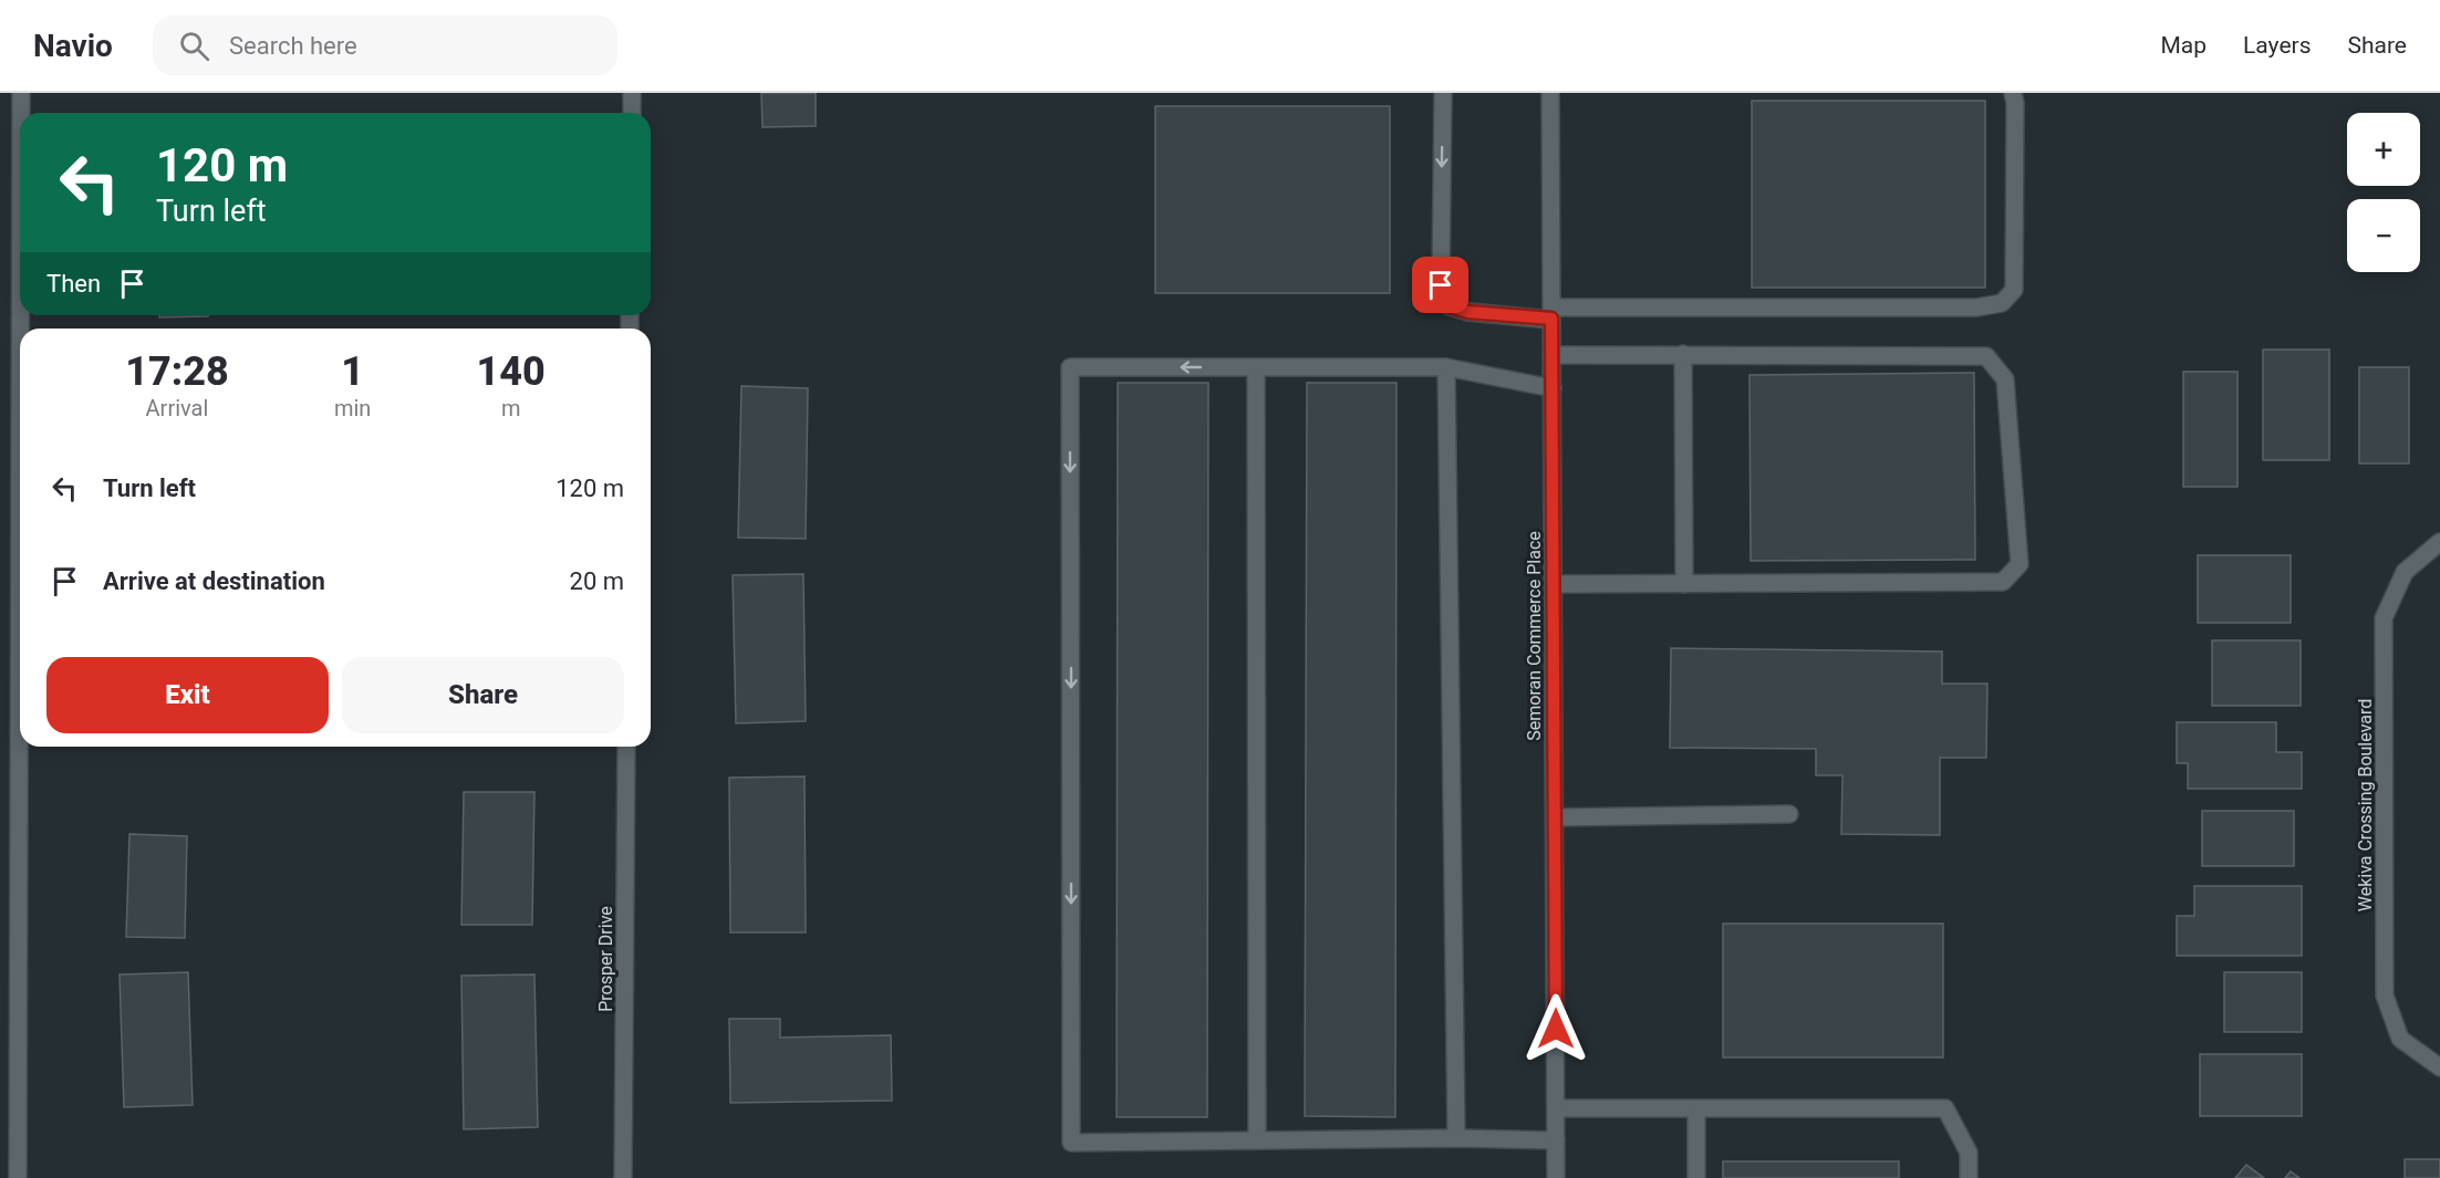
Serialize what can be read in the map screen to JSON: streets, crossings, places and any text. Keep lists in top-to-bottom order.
{
  "streets": {
    "street": ["Semoran Commerce Place", "Wekiva Crossing Boulevard", "Prosper Drive"]
  },
  "page": {
    "header": "Navio",
    "search": "Search here",
    "nav": ["Map", "Layers", "Share"],
    "map_buttons": ["+", "−"],
    "turn": ["120 m", "Turn left"],
    "then": "Then",
    "eta": [
      "17:28",
      "Arrival",
      "1",
      "min",
      "140",
      "m"
    ],
    "list": [
      {
        "name": "Turn left",
        "value": "120 m"
      },
      {
        "name": "Arrive at destination",
        "value": "20 m"
      }
    ],
    "buttons": ["Exit", "Share"]
  }
}
